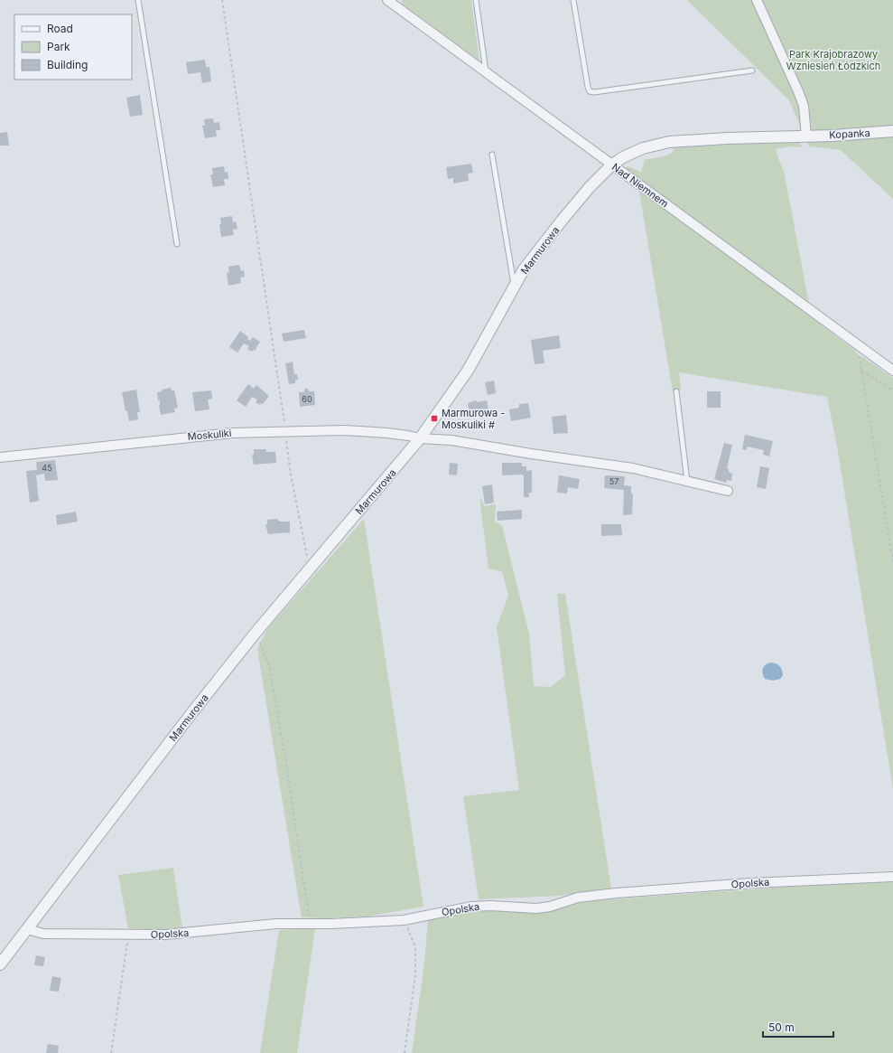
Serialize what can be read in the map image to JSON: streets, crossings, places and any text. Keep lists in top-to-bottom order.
{
  "streets": {
    "street": [
      "Kopanka",
      "Nad Niemnem",
      "Marmurowa",
      "Moskuliki",
      "Opolska"
    ]
  },
  "crossings": [
    ["Kopanka", "Marmurowa"],
    ["Nad Niemnem", "Marmurowa"],
    ["Marmurowa", "Moskuliki"],
    ["Marmurowa", "Opolska"]
  ],
  "parks": ["Park Krajobrazowy Wzniesień Łódzkich"],
  "places": {
    "transit": ["Marmurowa - Moskuliki #"]
  },
  "house_numbers": ["60", "45", "57"],
  "legend": ["Road", "Park", "Building"],
  "scale_bar": "50 m"
}
